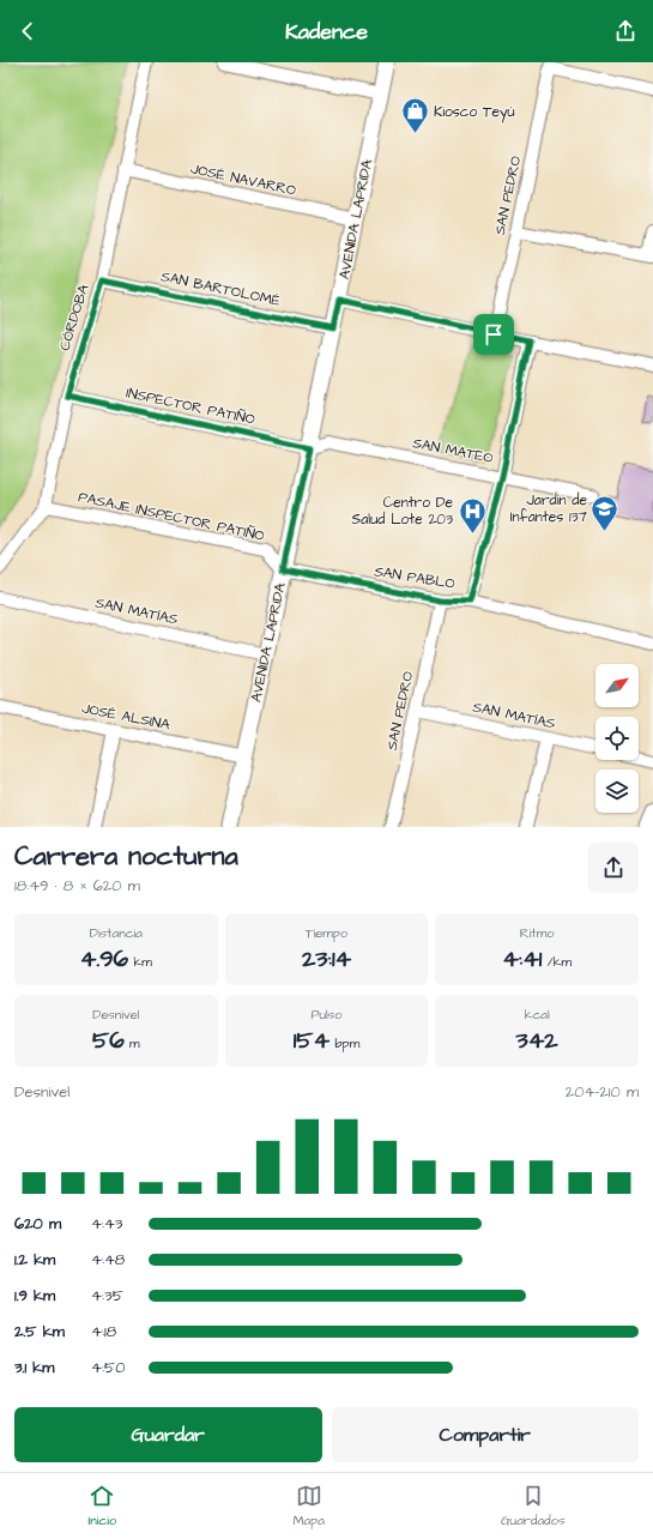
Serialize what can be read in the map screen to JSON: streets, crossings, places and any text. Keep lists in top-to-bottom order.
{
  "streets": {
    "street": [
      "JOSÉ NAVARRO",
      "SAN PEDRO",
      "AVENIDA LAPRIDA",
      "SAN BARTOLOMÉ",
      "CÓRDOBA",
      "INSPECTOR PATIÑO",
      "SAN MATEO",
      "PASAJE INSPECTOR PATIÑO",
      "SAN PABLO",
      "SAN MATÍAS",
      "JOSÉ ALSINA"
    ]
  },
  "crossings": [
    ["JOSÉ NAVARRO", "AVENIDA LAPRIDA"],
    ["JOSÉ NAVARRO", "CÓRDOBA"],
    ["SAN PEDRO", "SAN PABLO"],
    ["SAN PEDRO", "SAN MATÍAS"],
    ["AVENIDA LAPRIDA", "SAN BARTOLOMÉ"],
    ["AVENIDA LAPRIDA", "INSPECTOR PATIÑO"],
    ["AVENIDA LAPRIDA", "SAN MATEO"],
    ["AVENIDA LAPRIDA", "PASAJE INSPECTOR PATIÑO"],
    ["AVENIDA LAPRIDA", "SAN PABLO"],
    ["AVENIDA LAPRIDA", "SAN MATÍAS"],
    ["AVENIDA LAPRIDA", "JOSÉ ALSINA"],
    ["SAN BARTOLOMÉ", "CÓRDOBA"],
    ["CÓRDOBA", "INSPECTOR PATIÑO"],
    ["CÓRDOBA", "PASAJE INSPECTOR PATIÑO"],
    ["INSPECTOR PATIÑO", "SAN MATEO"],
    ["PASAJE INSPECTOR PATIÑO", "SAN PABLO"]
  ],
  "places": {
    "shop": ["Kiosco Teyú"],
    "school or university": ["Jardín de Infantes 137"],
    "hospital": ["Centro De Salud Lote 203"]
  },
  "north": "top right",
  "page": {
    "header": "Kadence",
    "heading": ["Carrera nocturna", "18:49 · 8 × 620 m"],
    "stats": [
      ["Distancia", "4.96 km"],
      ["Tiempo", "23:14"],
      ["Ritmo", "4:41 /km"],
      ["Desnivel", "56 m"],
      ["Pulso", "154 bpm"],
      ["kcal", "342"]
    ],
    "chart": ["Desnivel", "204–210 m"],
    "list": [
      {
        "name": "620 m",
        "note": "4:43"
      },
      {
        "name": "1.2 km",
        "note": "4:48"
      },
      {
        "name": "1.9 km",
        "note": "4:35"
      },
      {
        "name": "2.5 km",
        "note": "4:18"
      },
      {
        "name": "3.1 km",
        "note": "4:50"
      }
    ],
    "buttons": ["Guardar", "Compartir"],
    "tabs": ["Inicio", "Mapa", "Guardados"]
  }
}
